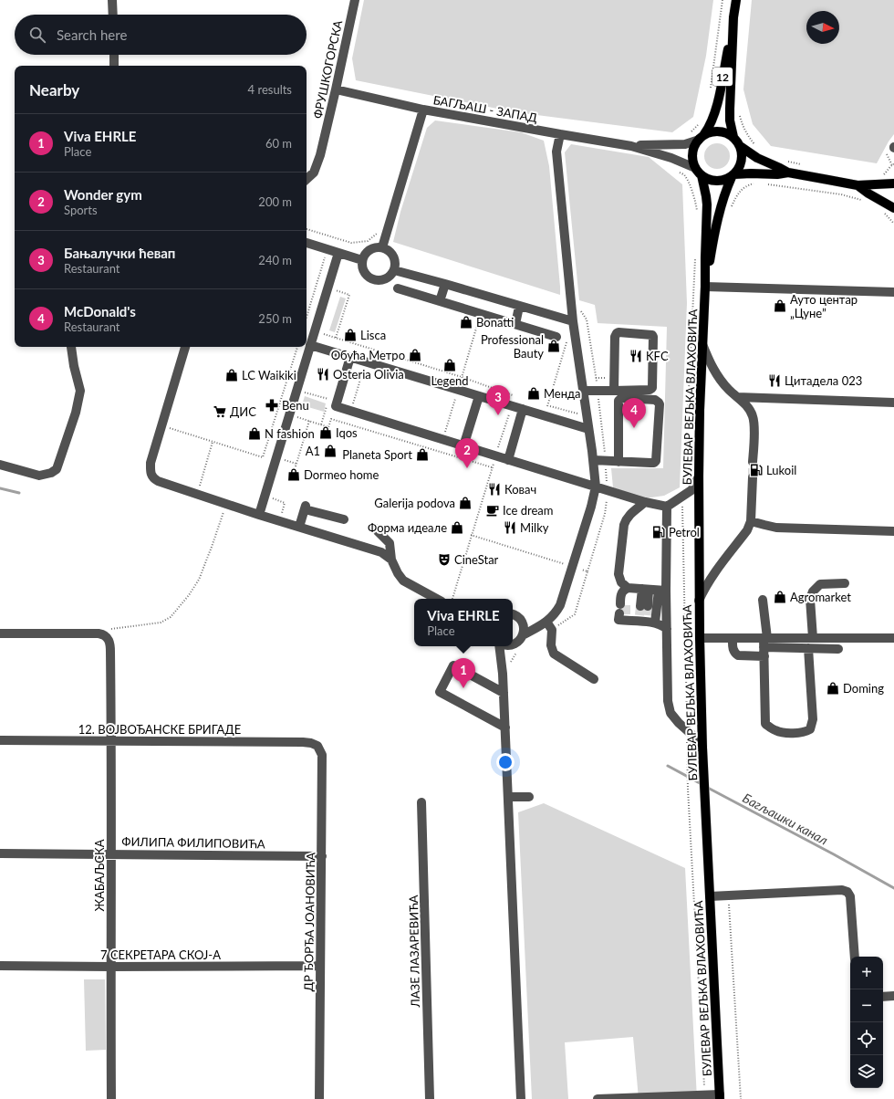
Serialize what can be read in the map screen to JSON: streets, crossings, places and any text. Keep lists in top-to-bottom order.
{
  "streets": {
    "main road": ["12", "БУЛЕВАР ВЕЉКА ВЛАХОВИЋА"],
    "street": [
      "ФРУШКОГОРСКА",
      "БАГЉАШ - ЗАПАД",
      "12. ВОЈВОЂАНСКЕ БРИГАДЕ",
      "ФИЛИПА ФИЛИПОВИЋА",
      "ЖАБАЉСКА",
      "ДР ЂОРЂА ЈОАНОВИЋА",
      "ЛАЗЕ ЛАЗАРЕВИЋА",
      "7 СЕКРЕТАРА СКОЈ-А"
    ]
  },
  "crossings": [
    ["ФРУШКОГОРСКА", "БАГЉАШ - ЗАПАД"],
    ["12", "БАГЉАШ - ЗАПАД"],
    ["12", "БУЛЕВАР ВЕЉКА ВЛАХОВИЋА"],
    ["БАГЉАШ - ЗАПАД", "БУЛЕВАР ВЕЉКА ВЛАХОВИЋА"],
    ["12. ВОЈВОЂАНСКЕ БРИГАДЕ", "ЖАБАЉСКА"],
    ["12. ВОЈВОЂАНСКЕ БРИГАДЕ", "ДР ЂОРЂА ЈОАНОВИЋА"],
    ["ФИЛИПА ФИЛИПОВИЋА", "ЖАБАЉСКА"],
    ["ФИЛИПА ФИЛИПОВИЋА", "ДР ЂОРЂА ЈОАНОВИЋА"],
    ["ЖАБАЉСКА", "7 СЕКРЕТАРА СКОЈ-А"],
    ["ДР ЂОРЂА ЈОАНОВИЋА", "7 СЕКРЕТАРА СКОЈ-А"]
  ],
  "water": ["Багљашки канал"],
  "places": {
    "shop": [
      "Ауто центар „Цуне”",
      "Bonatti",
      "Lisca",
      "Professional Bauty",
      "Обућа Метро",
      "Legend",
      "LC Waikiki",
      "Менда",
      "Iqos",
      "N fashion",
      "A1",
      "Planeta Sport",
      "Dormeo home",
      "Galerija podova",
      "Форма идеале",
      "Agromarket",
      "Doming"
    ],
    "restaurant": [
      "KFC",
      "Osteria Olivia",
      "Цитадела 023",
      "Ковач",
      "Milky"
    ],
    "pharmacy": ["Benu"],
    "supermarket": ["ДИС"],
    "fuel station": ["Lukoil", "Petrol"],
    "cafe": ["Ice dream"],
    "theatre": ["CineStar"]
  },
  "north": "right",
  "page": {
    "search": "Search here",
    "heading": ["Nearby", "4 results"],
    "list": [
      {
        "mark": "1",
        "name": "Viva EHRLE",
        "note": "Place",
        "value": "60 m"
      },
      {
        "mark": "2",
        "name": "Wonder gym",
        "note": "Sports",
        "value": "200 m"
      },
      {
        "mark": "3",
        "name": "Бањалучки ћевап",
        "note": "Restaurant",
        "value": "240 m"
      },
      {
        "mark": "4",
        "name": "McDonald's",
        "note": "Restaurant",
        "value": "250 m"
      }
    ],
    "pins": [
      "3",
      "4",
      "2",
      "1"
    ],
    "popup": ["Viva EHRLE", "Place"],
    "map_buttons": ["+", "−"]
  }
}
